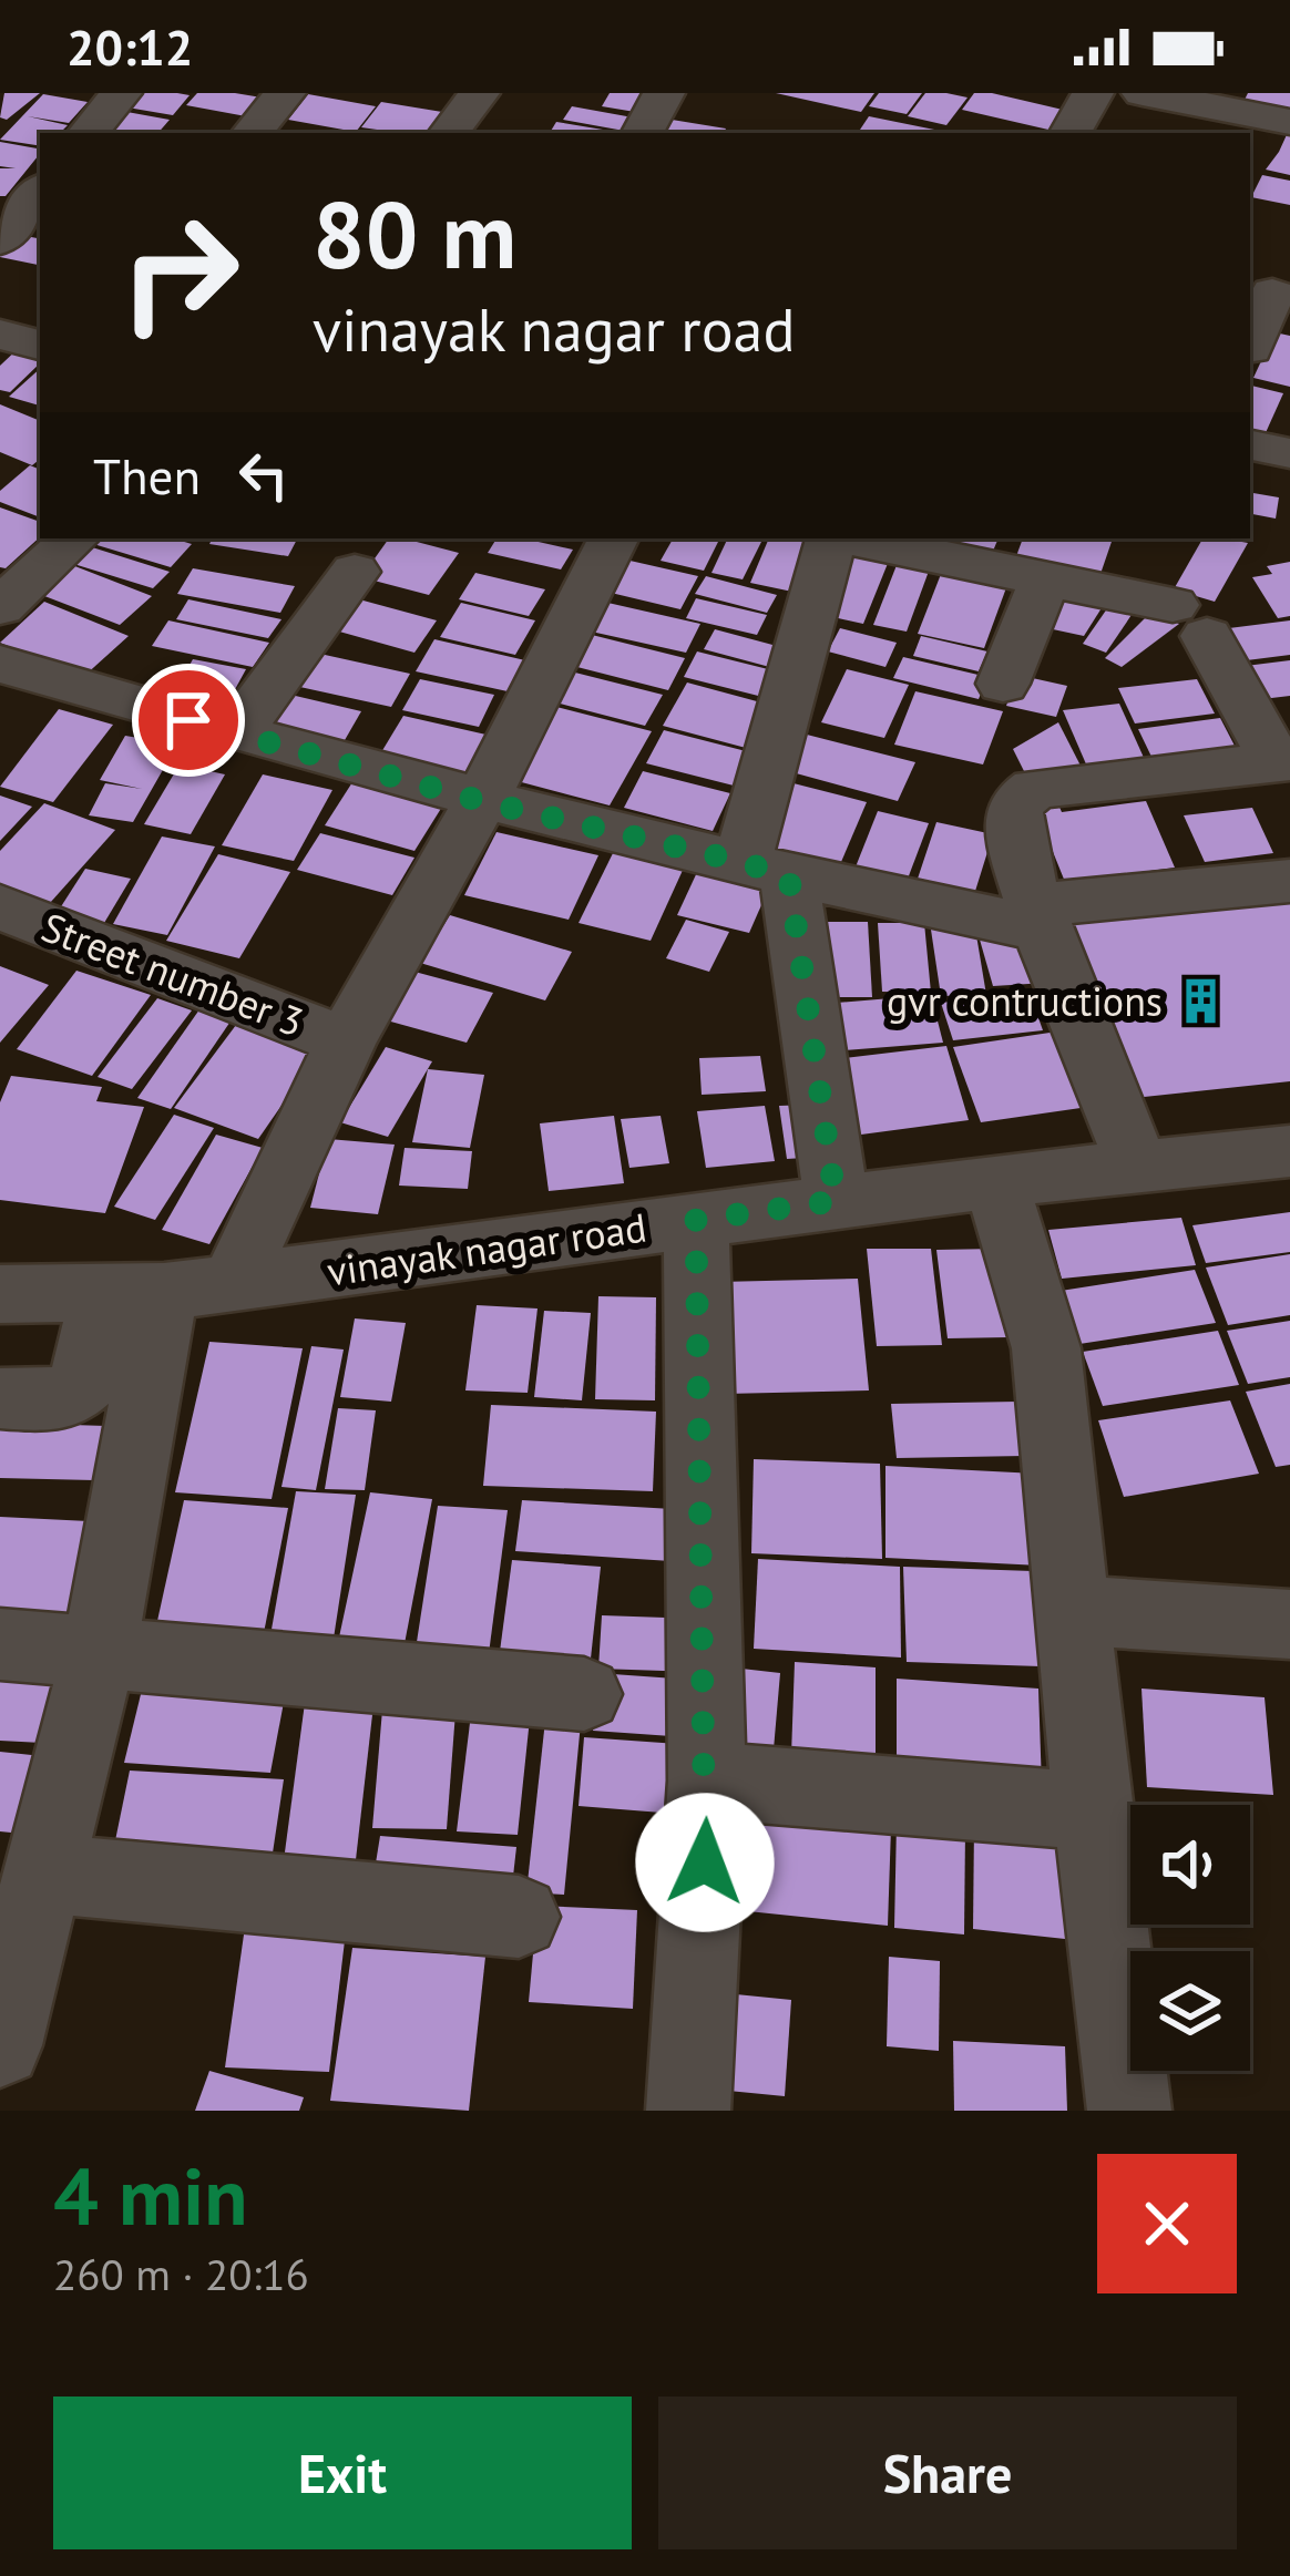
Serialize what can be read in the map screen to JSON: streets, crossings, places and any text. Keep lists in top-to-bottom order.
{
  "streets": {
    "street": ["Street number 3", "vinayak nagar road"]
  },
  "places": {
    "building": ["gvr contructions"]
  },
  "page": {
    "status": "20:12",
    "turn": ["80 m", "vinayak nagar road"],
    "then": "Then",
    "heading": ["4 min", "260 m · 20:16"],
    "buttons": ["Exit", "Share"]
  }
}
